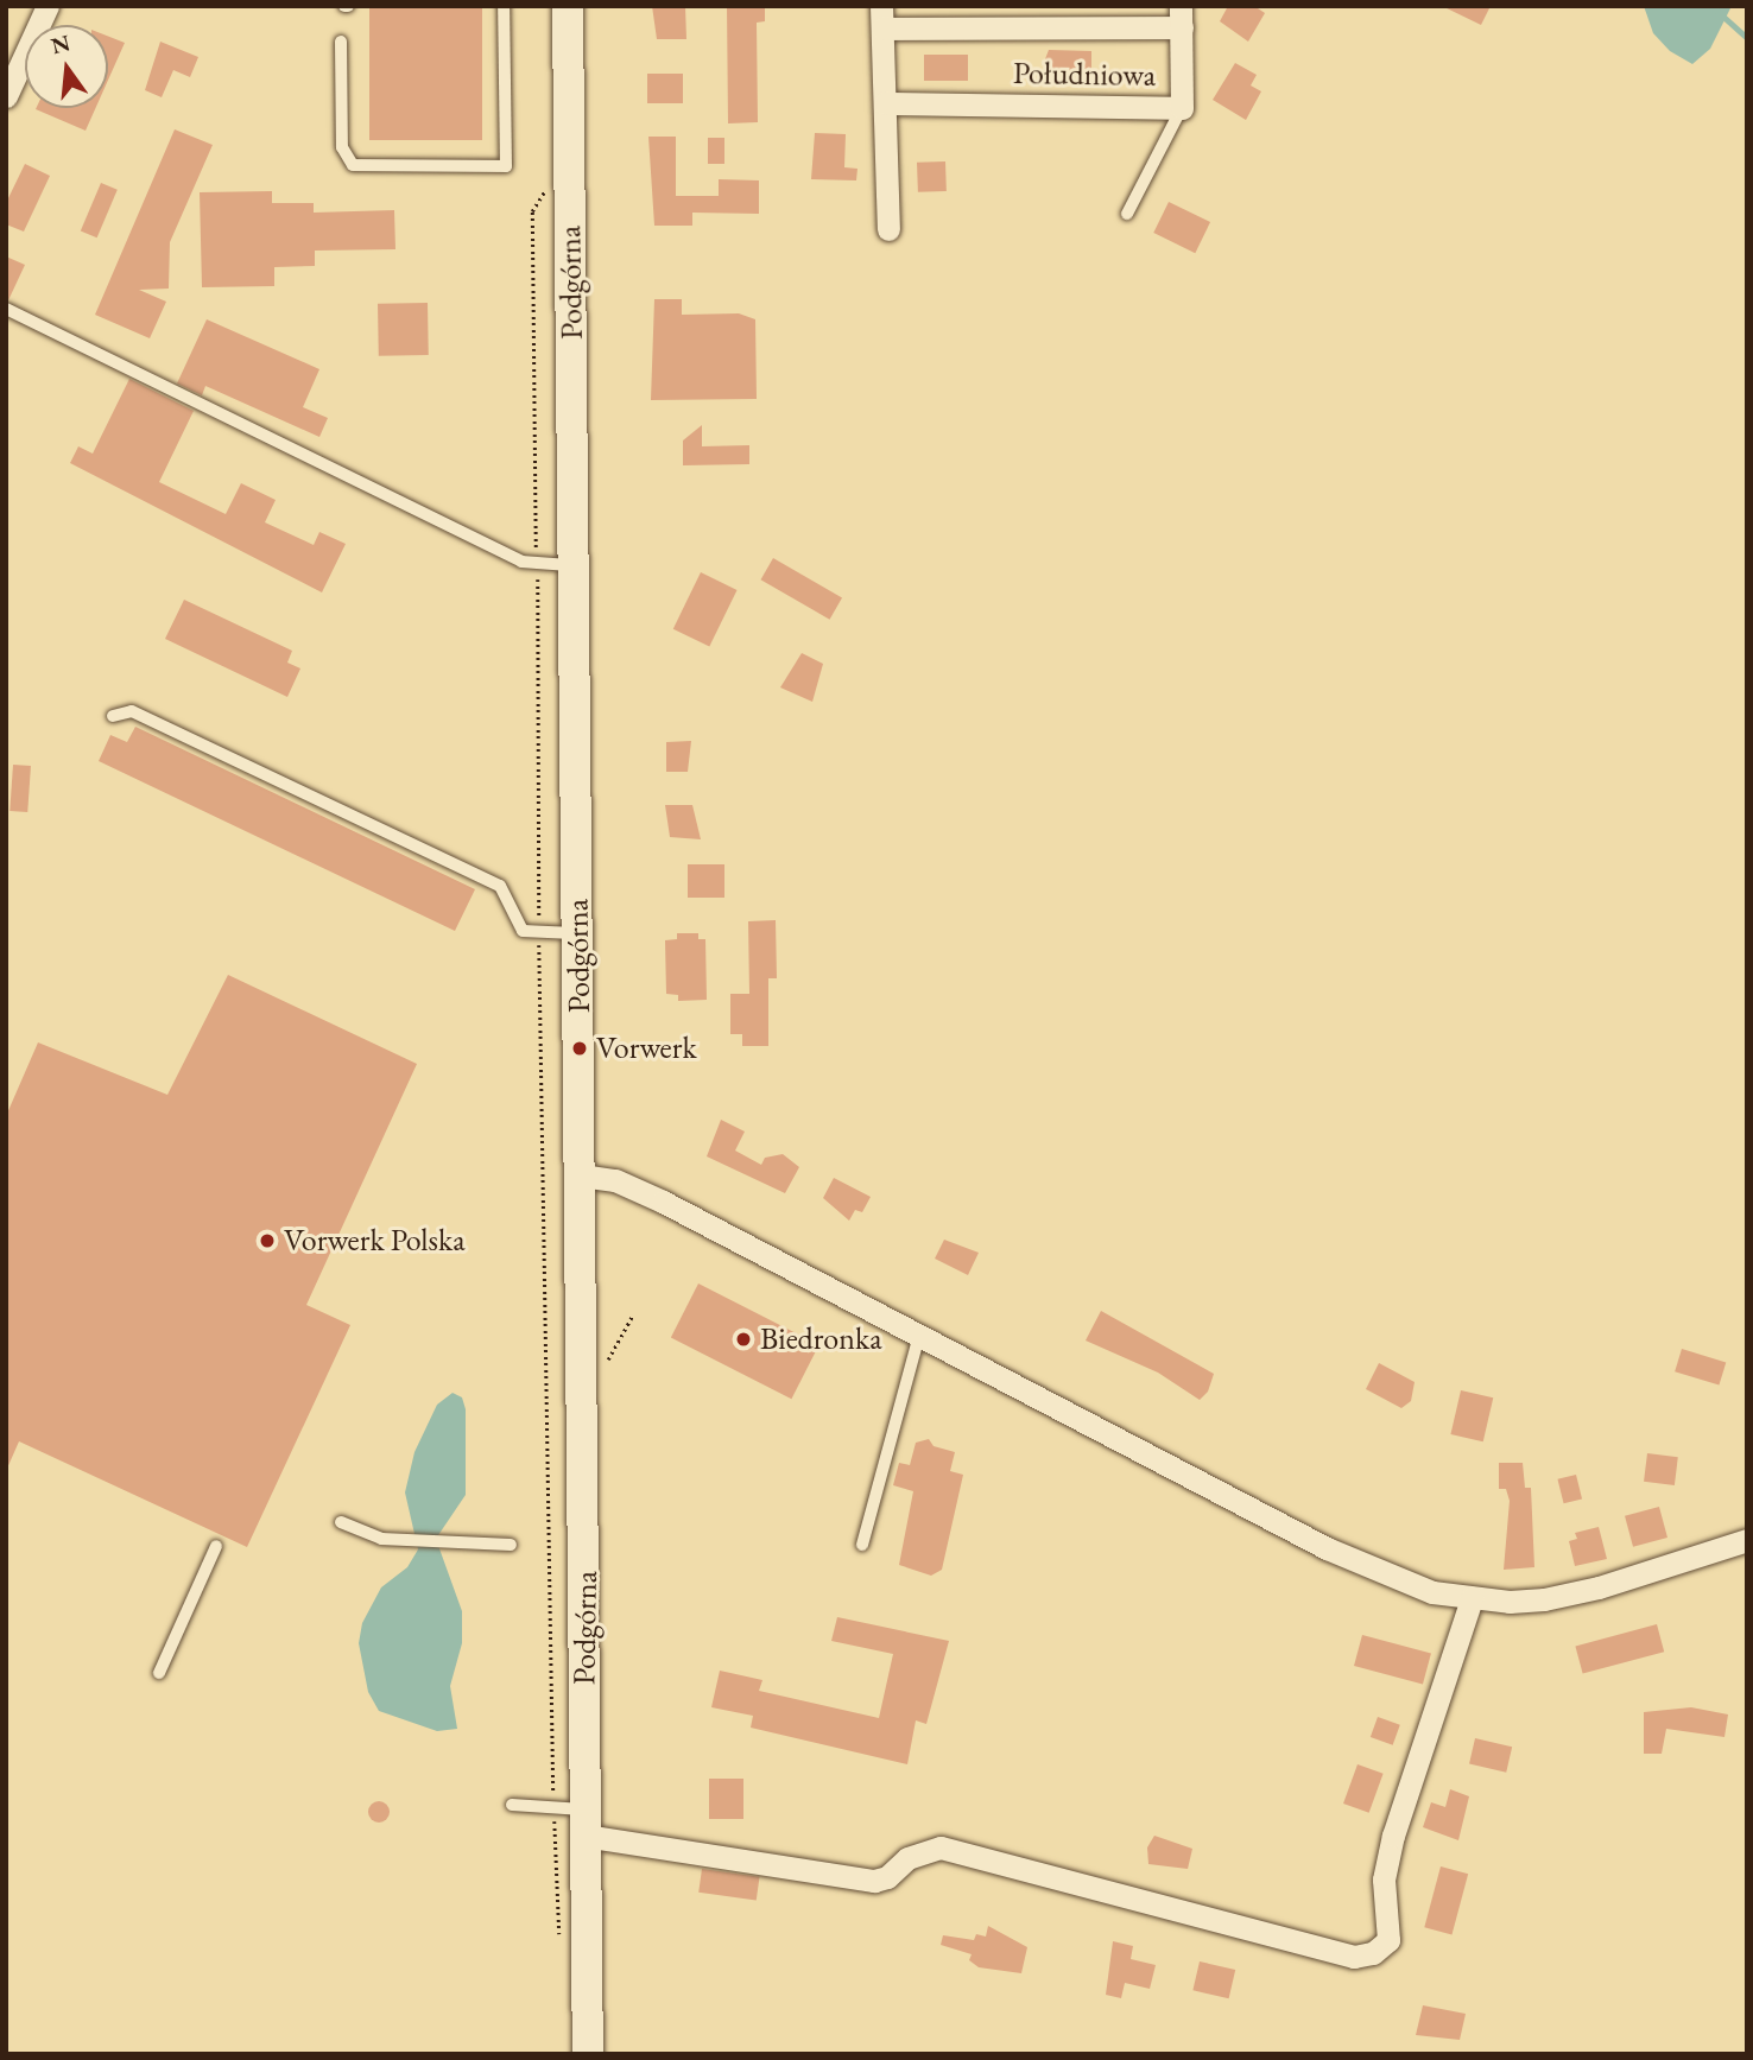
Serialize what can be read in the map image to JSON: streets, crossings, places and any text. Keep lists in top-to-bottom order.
{
  "streets": {
    "main road": ["Podgórna"],
    "street": ["Południowa"]
  },
  "places": ["Vorwerk", "Vorwerk Polska", "Biedronka"],
  "north": "top"
}
